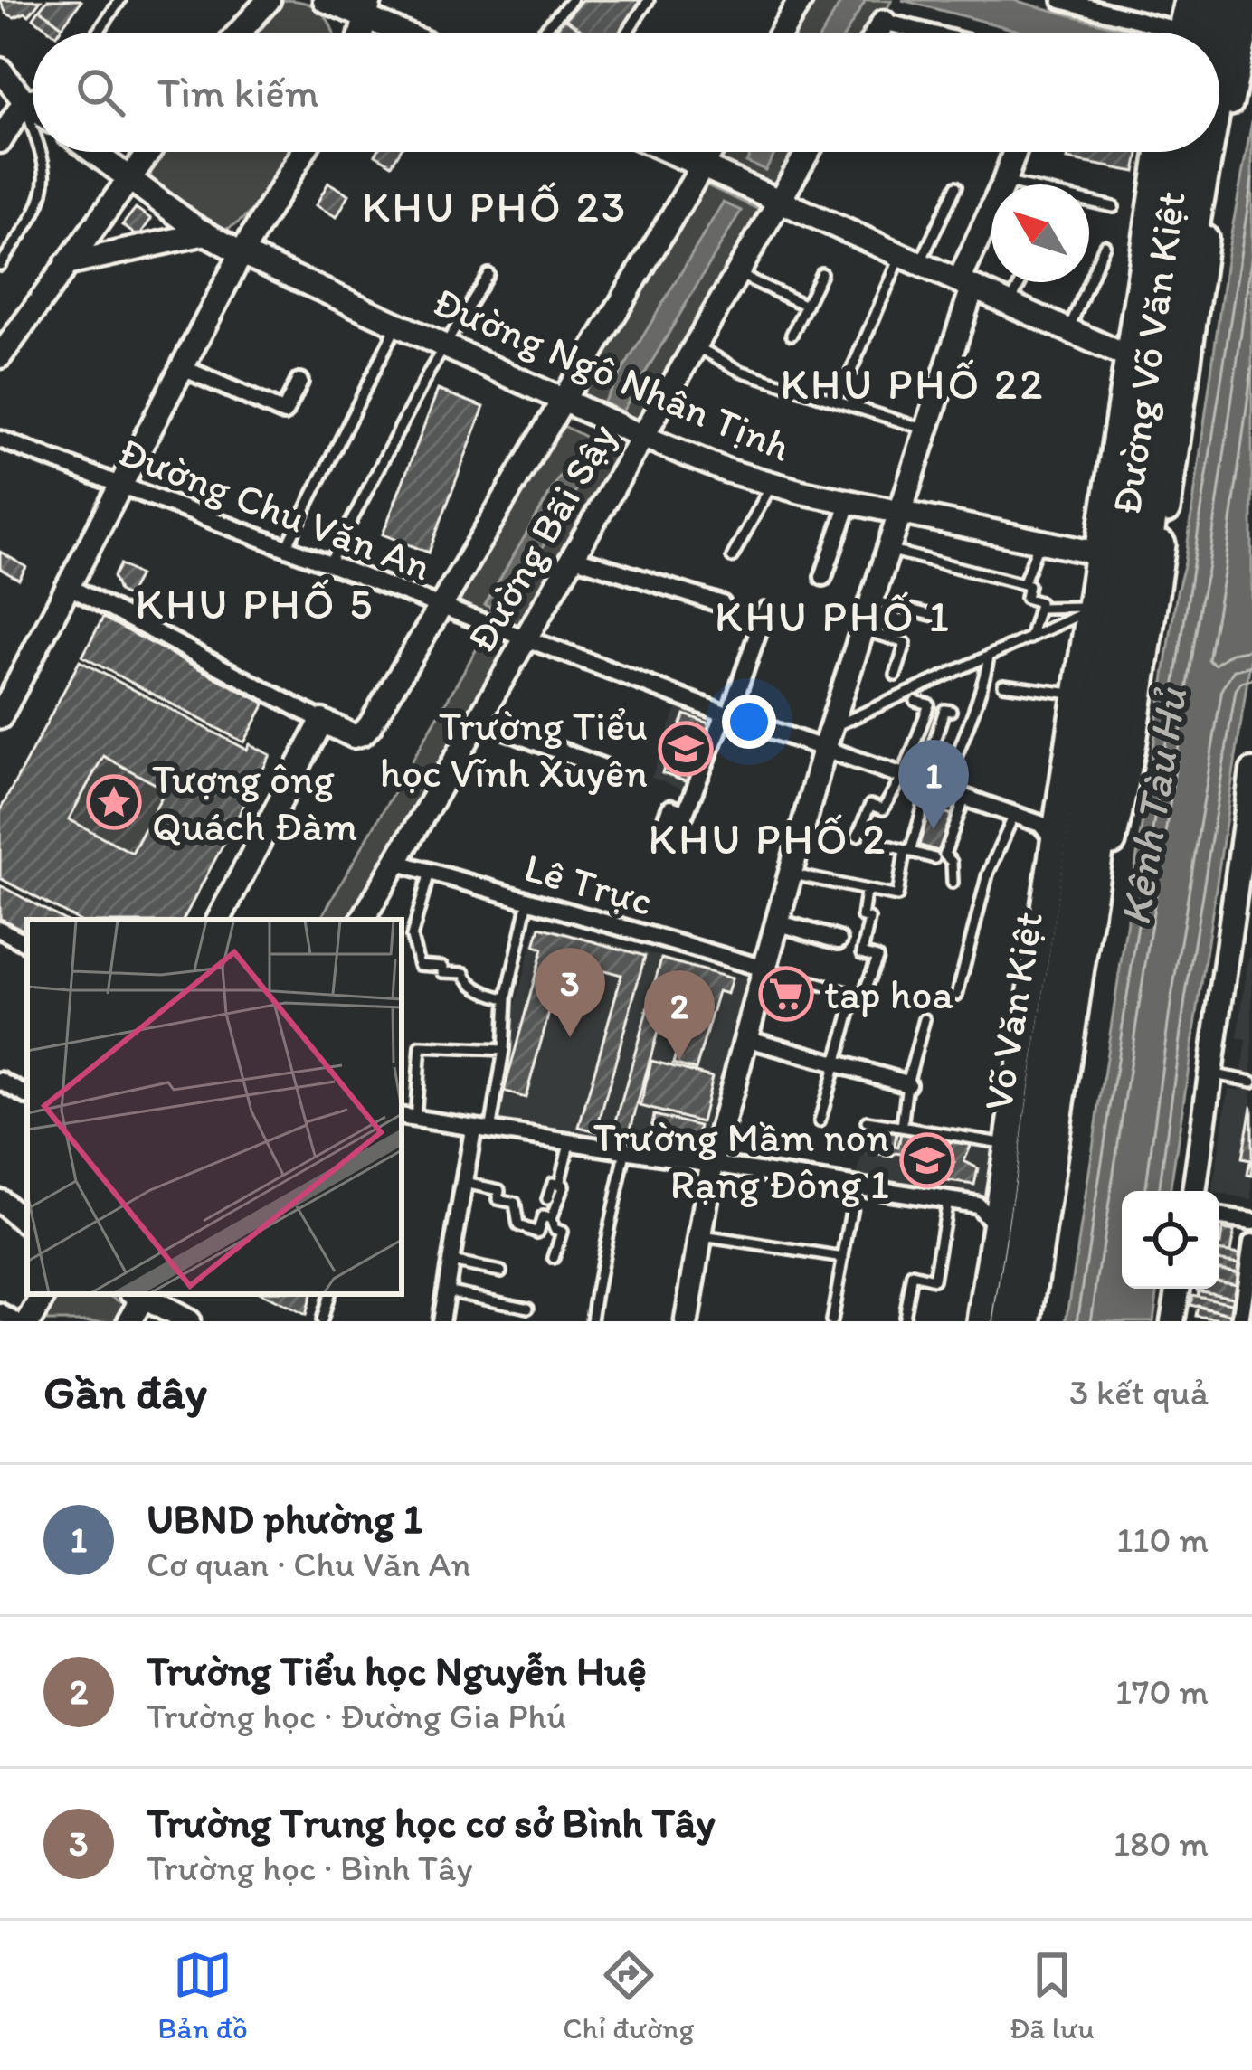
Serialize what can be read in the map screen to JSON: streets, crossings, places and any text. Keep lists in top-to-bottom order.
{
  "streets": {
    "highway": ["Đường Võ Văn Kiệt", "Võ Văn Kiệt"],
    "street": [
      "Đường Ngô Nhân Tịnh",
      "Đường Chu Văn An",
      "Đường Bãi Sậy",
      "Lê Trực"
    ]
  },
  "crossings": [
    ["Đường Võ Văn Kiệt", "Đường Ngô Nhân Tịnh"],
    ["Đường Võ Văn Kiệt", "Đường Chu Văn An"],
    ["Đường Võ Văn Kiệt", "Võ Văn Kiệt"],
    ["Đường Ngô Nhân Tịnh", "Đường Bãi Sậy"],
    ["Đường Chu Văn An", "Đường Bãi Sậy"],
    ["Đường Chu Văn An", "Võ Văn Kiệt"],
    ["Đường Bãi Sậy", "Lê Trực"]
  ],
  "districts": [
    "KHU PHỐ 23",
    "KHU PHỐ 22",
    "KHU PHỐ 5",
    "KHU PHỐ 1",
    "KHU PHỐ 2"
  ],
  "water": ["Kênh Tàu Hủ"],
  "places": {
    "school or university": ["Trường Tiểu học Vĩnh Xuyên", "Trường Mầm non Rạng Đông 1"],
    "place": ["Tượng ông Quách Đàm"],
    "supermarket": ["tap hoa"]
  },
  "north": "top left",
  "page": {
    "search": "Tìm kiếm",
    "pins": ["1", "3", "2"],
    "heading": ["Gần đây", "3 kết quả"],
    "list": [
      {
        "mark": "1",
        "name": "UBND phường 1",
        "note": "Cơ quan · Chu Văn An",
        "value": "110 m"
      },
      {
        "mark": "2",
        "name": "Trường Tiểu học Nguyễn Huệ",
        "note": "Trường học · Đường Gia Phú",
        "value": "170 m"
      },
      {
        "mark": "3",
        "name": "Trường Trung học cơ sở Bình Tây",
        "note": "Trường học · Bình Tây",
        "value": "180 m"
      }
    ],
    "nav": ["Bản đồ", "Chỉ đường", "Đã lưu"]
  }
}
